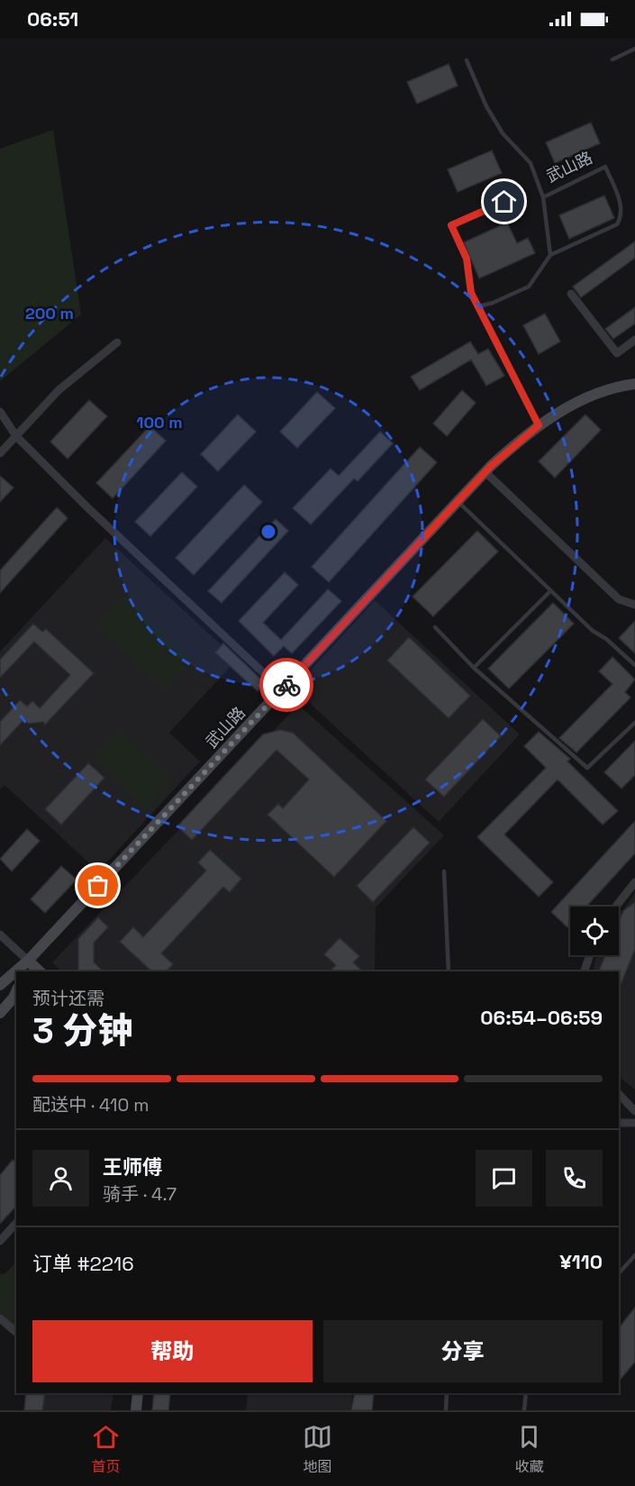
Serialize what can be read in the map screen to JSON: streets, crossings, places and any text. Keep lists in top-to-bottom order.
{
  "streets": {
    "main road": ["武山路"]
  },
  "page": {
    "status": "06:51",
    "heading": ["3 分钟", "预计还需", "06:54–06:59"],
    "panel": [
      "王师傅",
      "骑手 · 4.7",
      "订单 #2216",
      "¥110"
    ],
    "bar": "配送中 · 410 m",
    "buttons": ["帮助", "分享"],
    "tabs": ["首页", "地图", "收藏"]
  },
  "rings": ["200 m", "100 m"]
}
